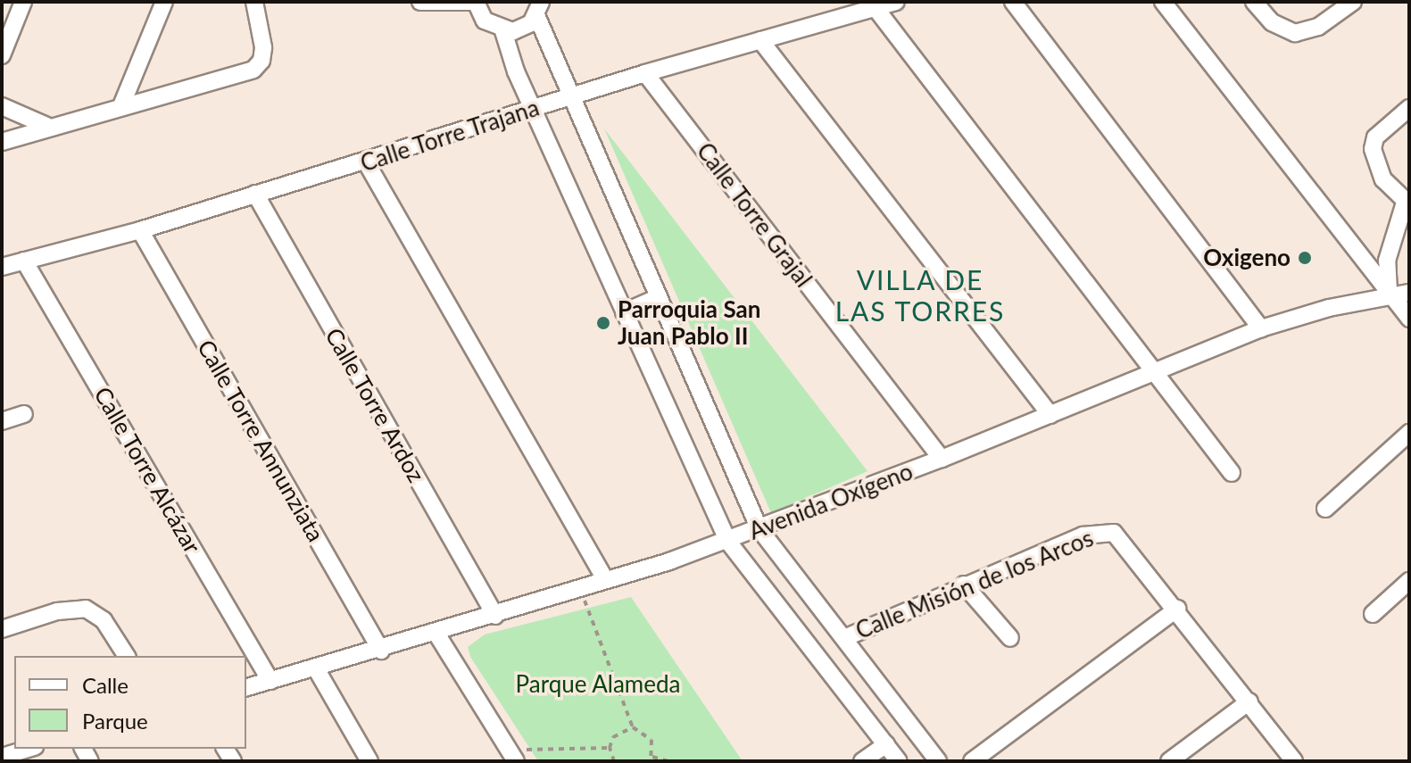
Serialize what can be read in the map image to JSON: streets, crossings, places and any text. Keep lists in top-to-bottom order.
{
  "streets": {
    "street": [
      "Calle Torre Trajana",
      "Calle Torre Grajal",
      "Calle Torre Ardoz",
      "Calle Torre Annunziata",
      "Calle Torre Alcázar",
      "Avenida Oxígeno",
      "Calle Misión de los Arcos"
    ]
  },
  "crossings": [
    ["Calle Torre Trajana", "Calle Torre Grajal"],
    ["Calle Torre Trajana", "Calle Torre Ardoz"],
    ["Calle Torre Trajana", "Calle Torre Annunziata"],
    ["Calle Torre Trajana", "Calle Torre Alcázar"],
    ["Calle Torre Grajal", "Avenida Oxígeno"],
    ["Calle Torre Ardoz", "Avenida Oxígeno"],
    ["Calle Torre Annunziata", "Avenida Oxígeno"],
    ["Calle Torre Alcázar", "Avenida Oxígeno"]
  ],
  "districts": ["VILLA DE LAS TORRES"],
  "parks": ["Parque Alameda"],
  "places": ["Oxigeno", "Parroquia San Juan Pablo II"],
  "legend": ["Calle", "Parque"]
}
